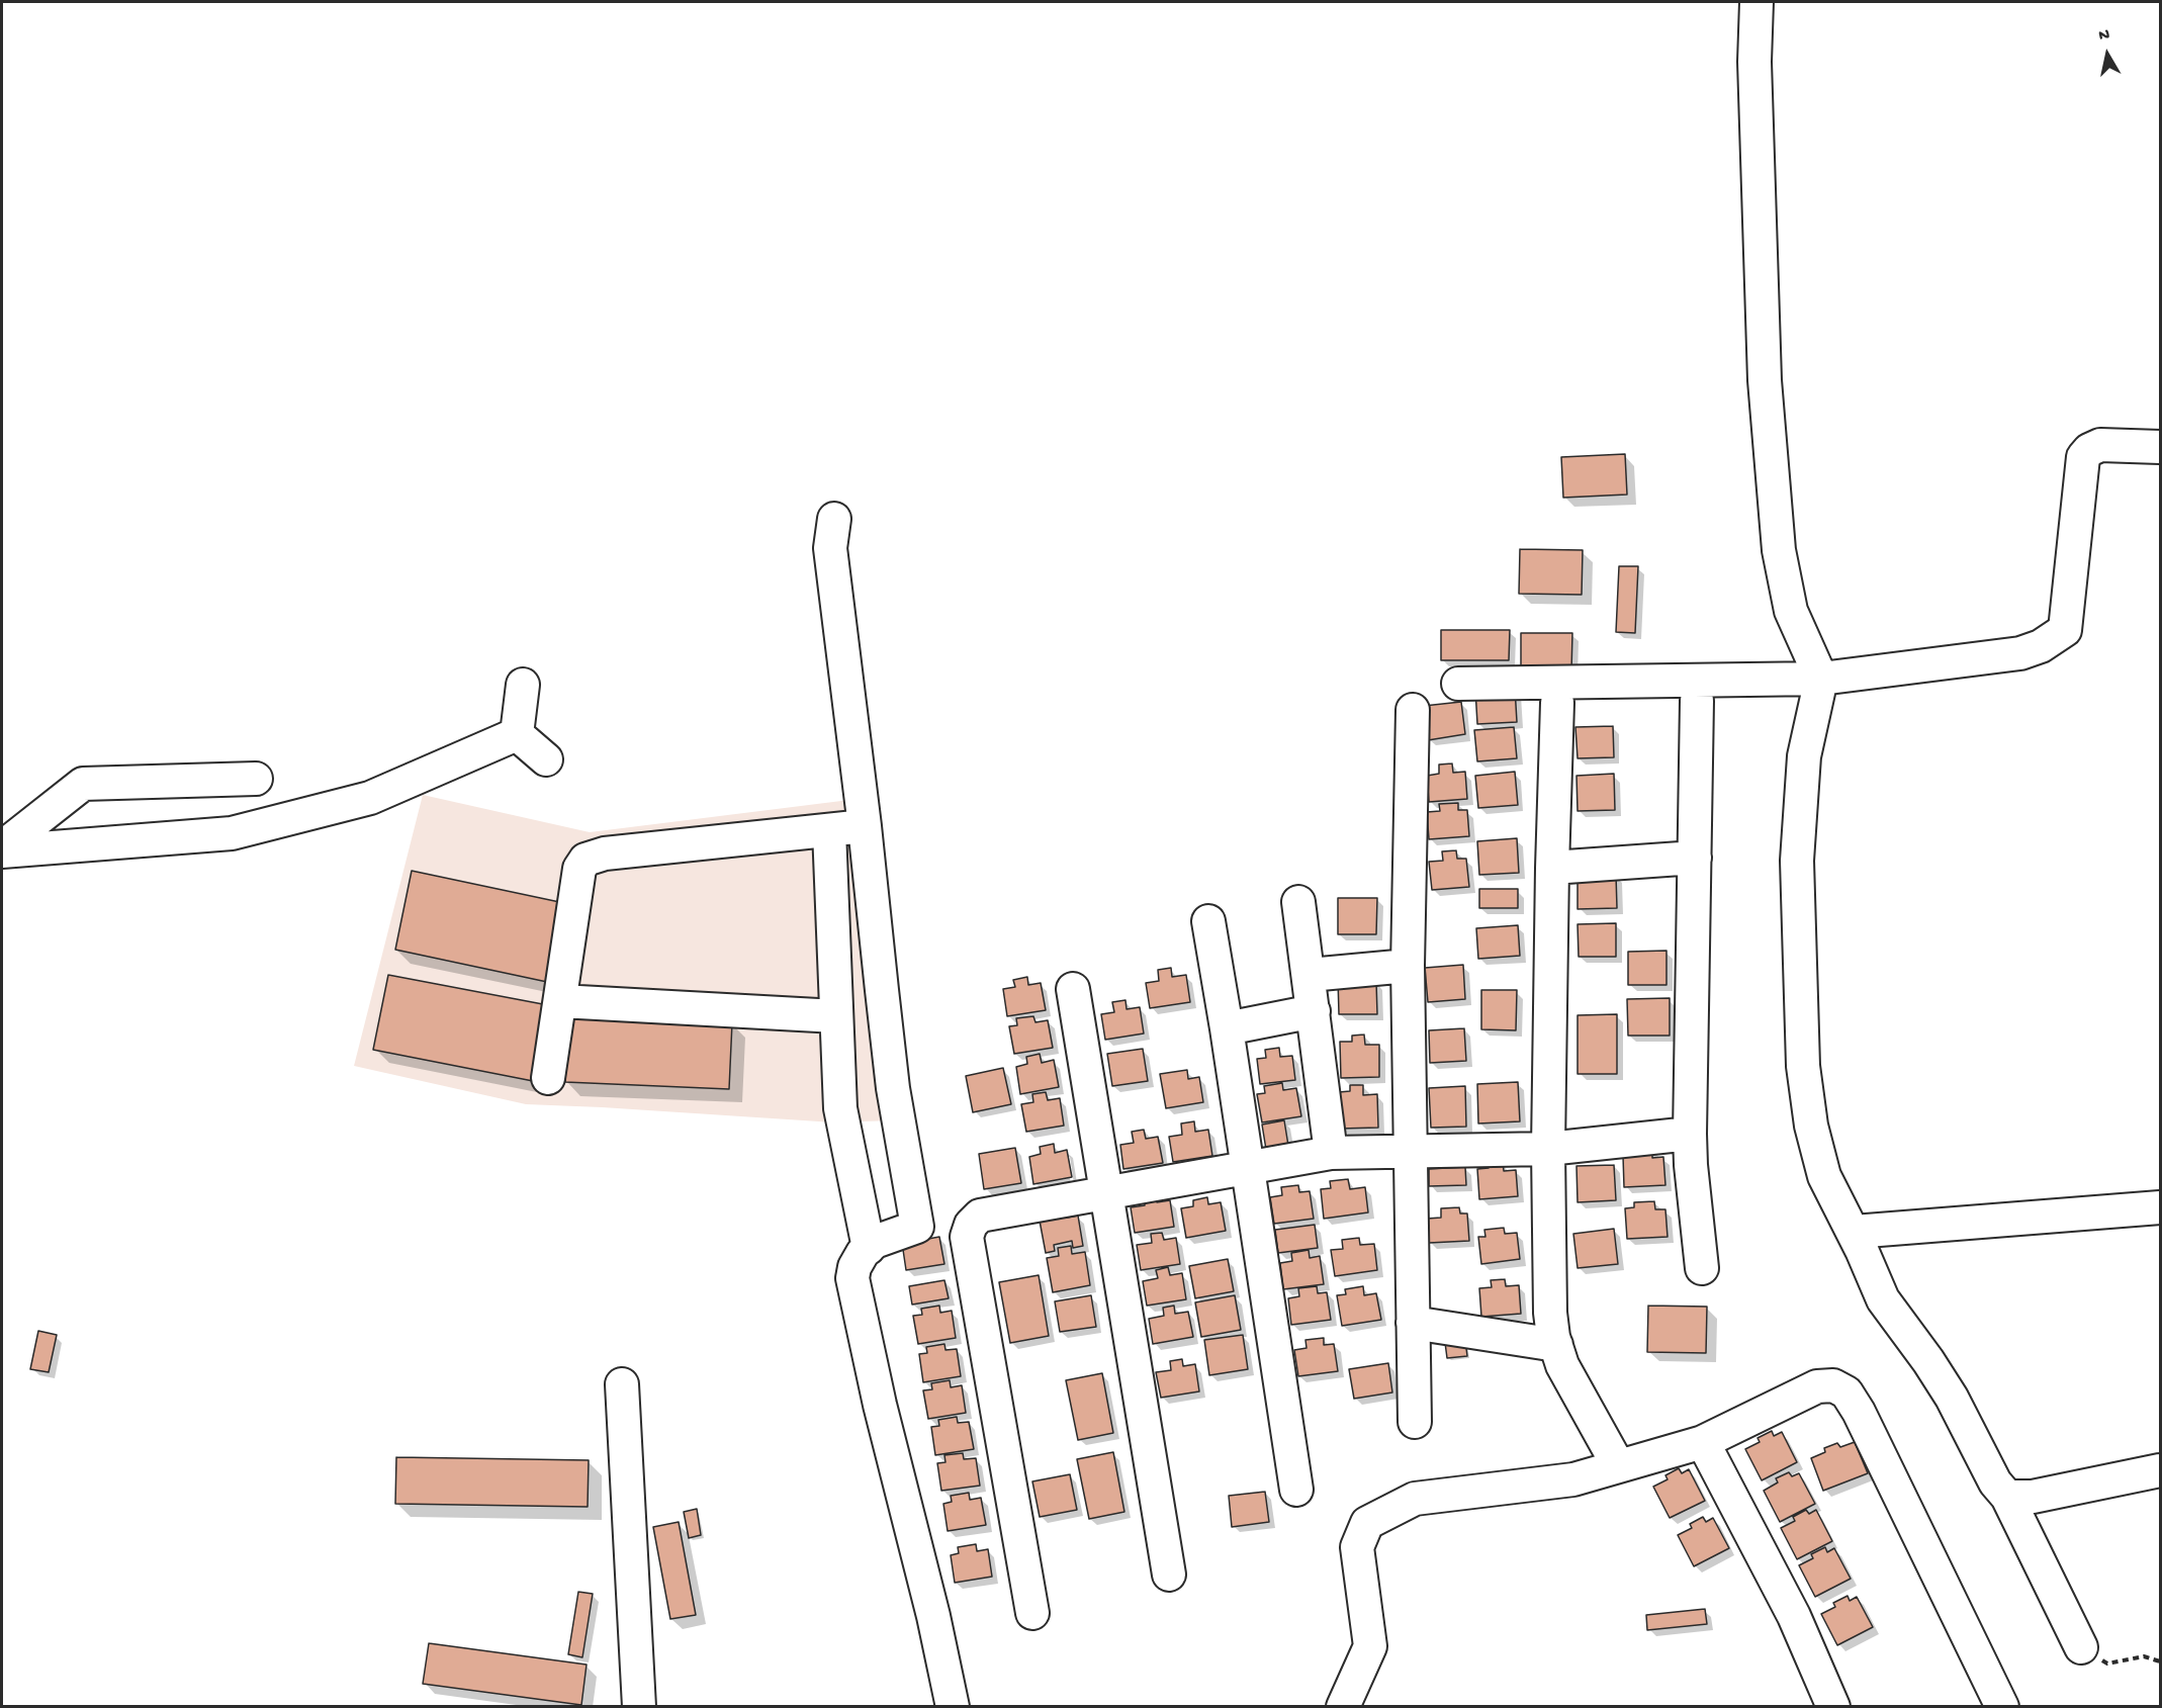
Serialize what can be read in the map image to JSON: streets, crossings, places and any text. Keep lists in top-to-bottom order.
{
  "north": "top"
}
